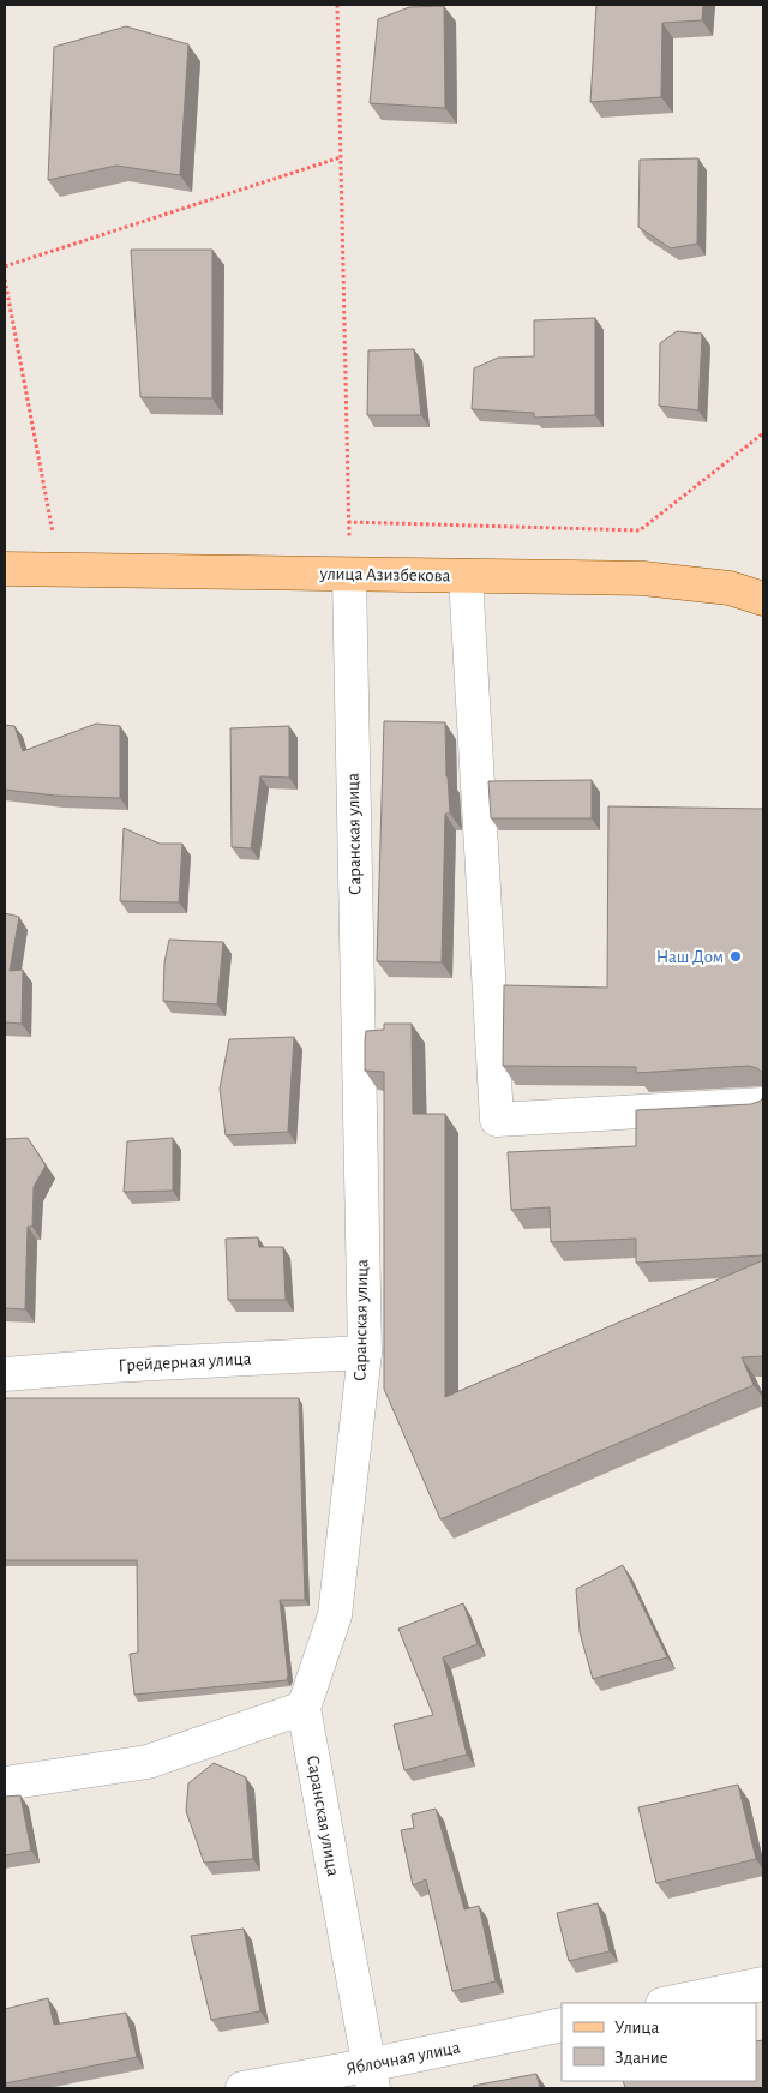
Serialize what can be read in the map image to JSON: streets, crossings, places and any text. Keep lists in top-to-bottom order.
{
  "streets": {
    "main road": ["улица Азизбекова"],
    "street": ["Саранская улица", "Грейдерная улица", "Яблочная улица"]
  },
  "crossings": [
    ["улица Азизбекова", "Саранская улица"],
    ["Саранская улица", "Грейдерная улица"],
    ["Саранская улица", "Яблочная улица"]
  ],
  "places": ["Наш Дом"],
  "legend": ["Улица", "Здание"]
}
